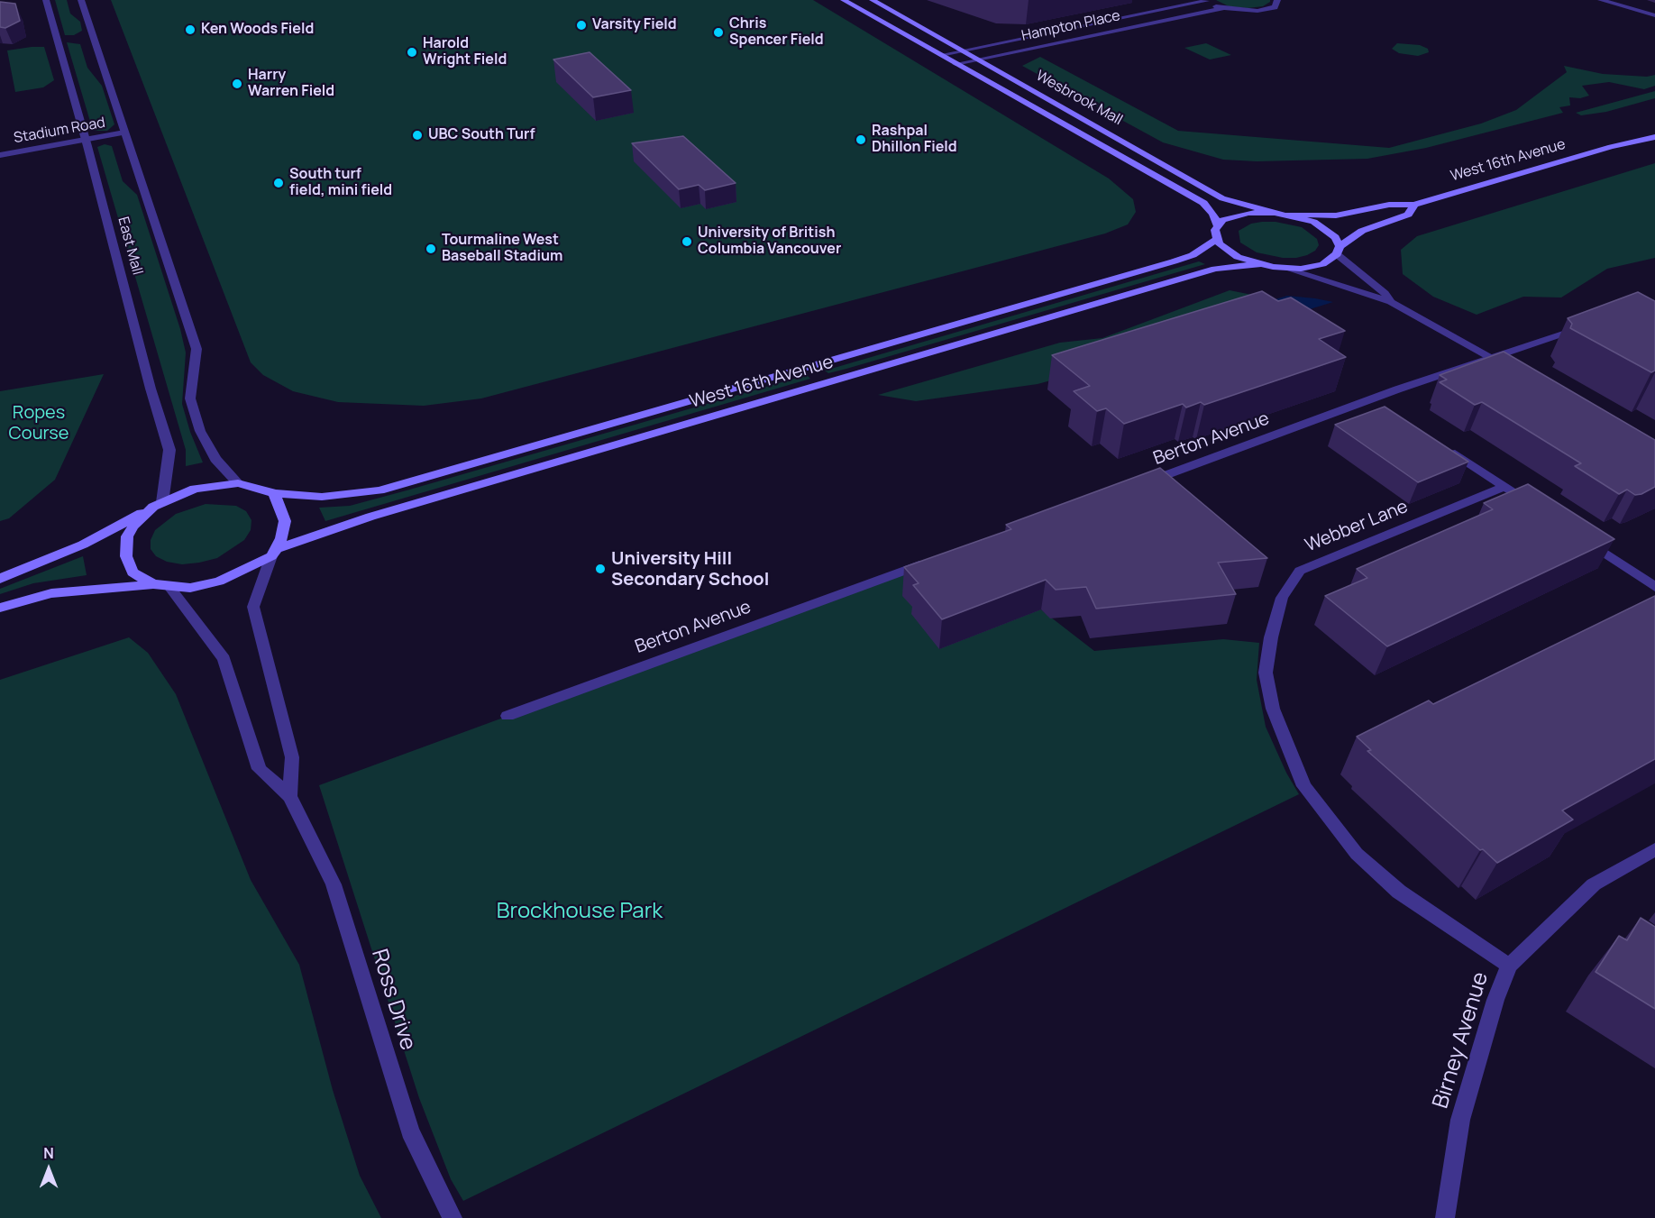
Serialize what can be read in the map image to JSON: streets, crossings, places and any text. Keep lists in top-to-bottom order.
{
  "streets": {
    "main road": ["Wesbrook Mall", "West 16th Avenue"],
    "street": [
      "Hampton Place",
      "Stadium Road",
      "East Mall",
      "Berton Avenue",
      "Webber Lane",
      "Ross Drive",
      "Birney Avenue"
    ]
  },
  "crossings": [
    ["Hampton Place", "Wesbrook Mall"],
    ["Stadium Road", "East Mall"],
    ["West 16th Avenue", "East Mall"],
    ["West 16th Avenue", "Ross Drive"],
    ["East Mall", "Ross Drive"],
    ["Webber Lane", "Birney Avenue"]
  ],
  "parks": ["Ropes Course", "Brockhouse Park"],
  "places": [
    "Varsity Field",
    "Ken Woods Field",
    "Chris Spencer Field",
    "Harold Wright Field",
    "Harry Warren Field",
    "UBC South Turf",
    "Rashpal Dhillon Field",
    "South turf field, mini field",
    "University of British Columbia Vancouver",
    "Tourmaline West Baseball Stadium",
    "University Hill Secondary School"
  ],
  "north": "top"
}
